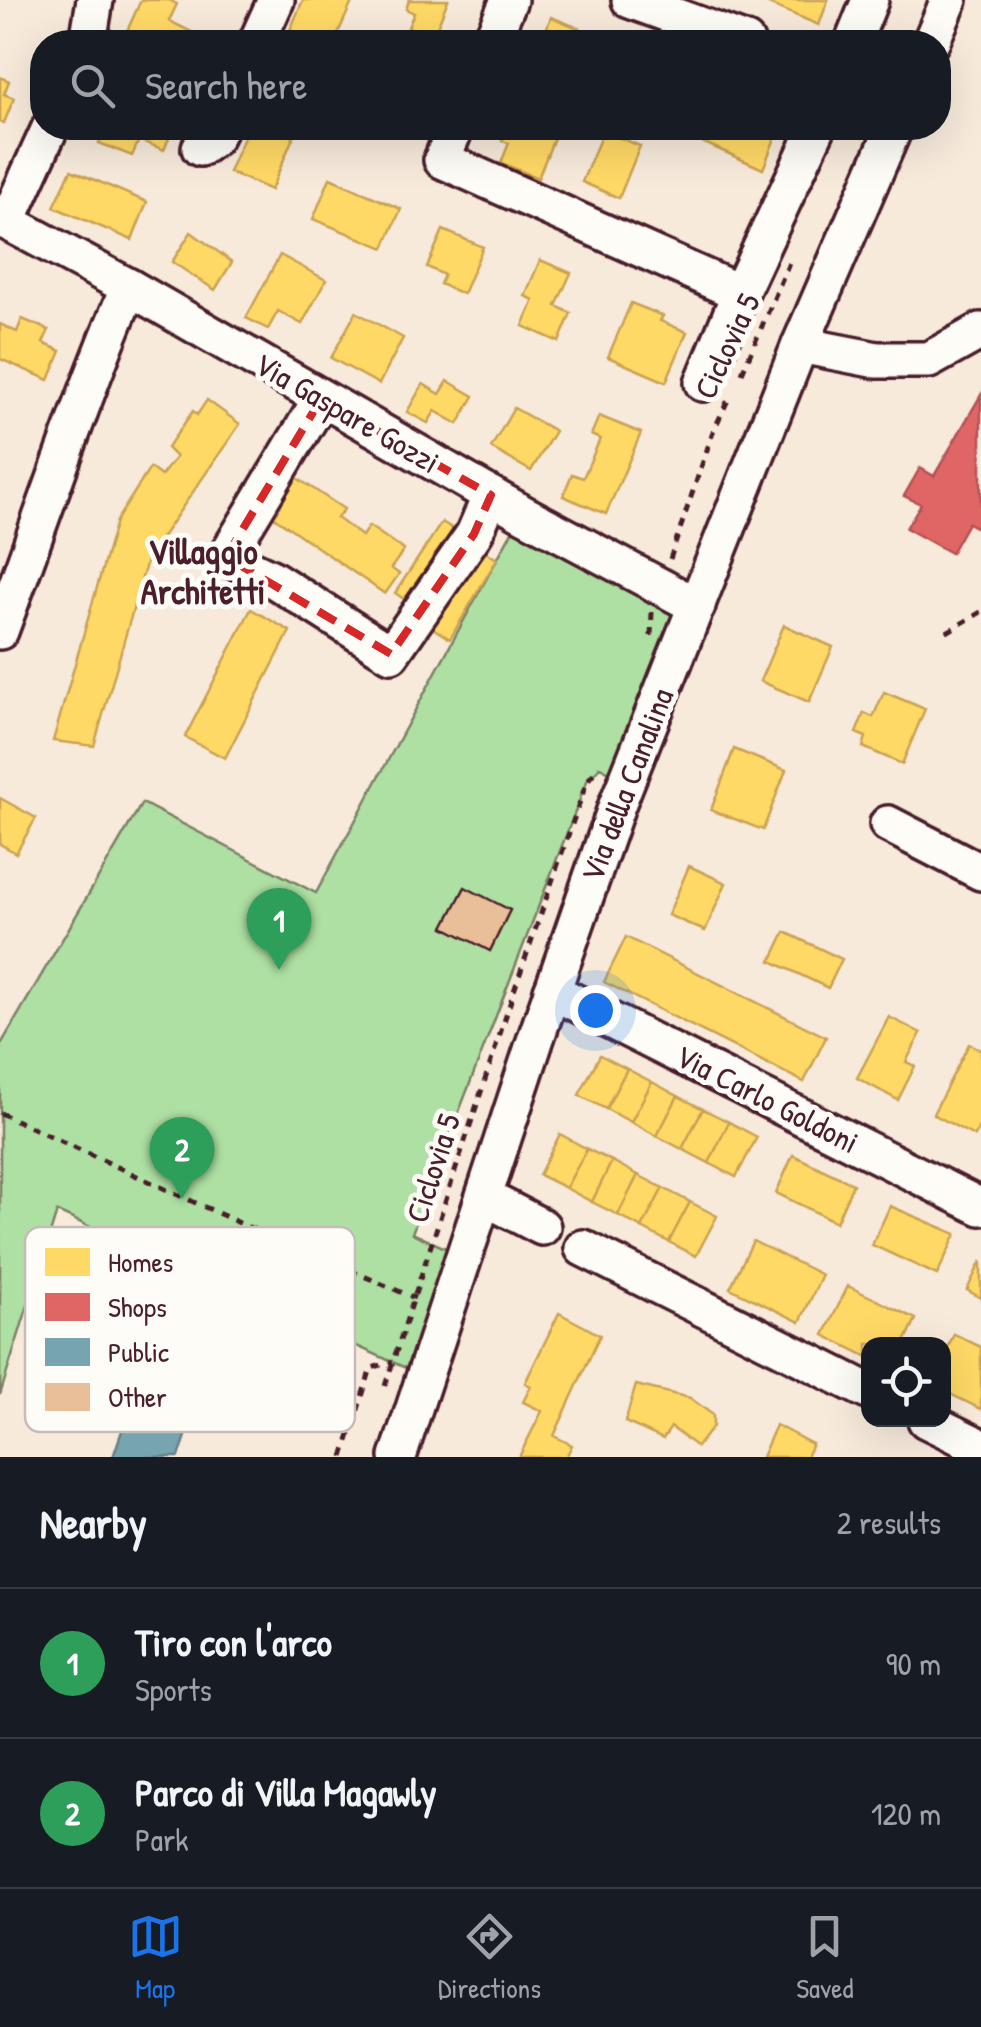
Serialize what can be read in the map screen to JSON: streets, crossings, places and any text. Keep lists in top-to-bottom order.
{
  "streets": {
    "street": ["Via Gaspare Gozzi", "Via della Canalina", "Via Carlo Goldoni"],
    "path": ["Ciclovia 5"]
  },
  "crossings": [
    ["Ciclovia 5", "Via Gaspare Gozzi"],
    ["Via Gaspare Gozzi", "Via della Canalina"],
    ["Via della Canalina", "Via Carlo Goldoni"]
  ],
  "districts": ["Villaggio Architetti"],
  "legend": [
    "Homes",
    "Shops",
    "Public",
    "Other"
  ],
  "page": {
    "search": "Search here",
    "pins": ["1", "2"],
    "heading": ["Nearby", "2 results"],
    "list": [
      {
        "mark": "1",
        "name": "Tiro con l'arco",
        "note": "Sports",
        "value": "90 m"
      },
      {
        "mark": "2",
        "name": "Parco di Villa Magawly",
        "note": "Park",
        "value": "120 m"
      }
    ],
    "nav": ["Map", "Directions", "Saved"]
  }
}
